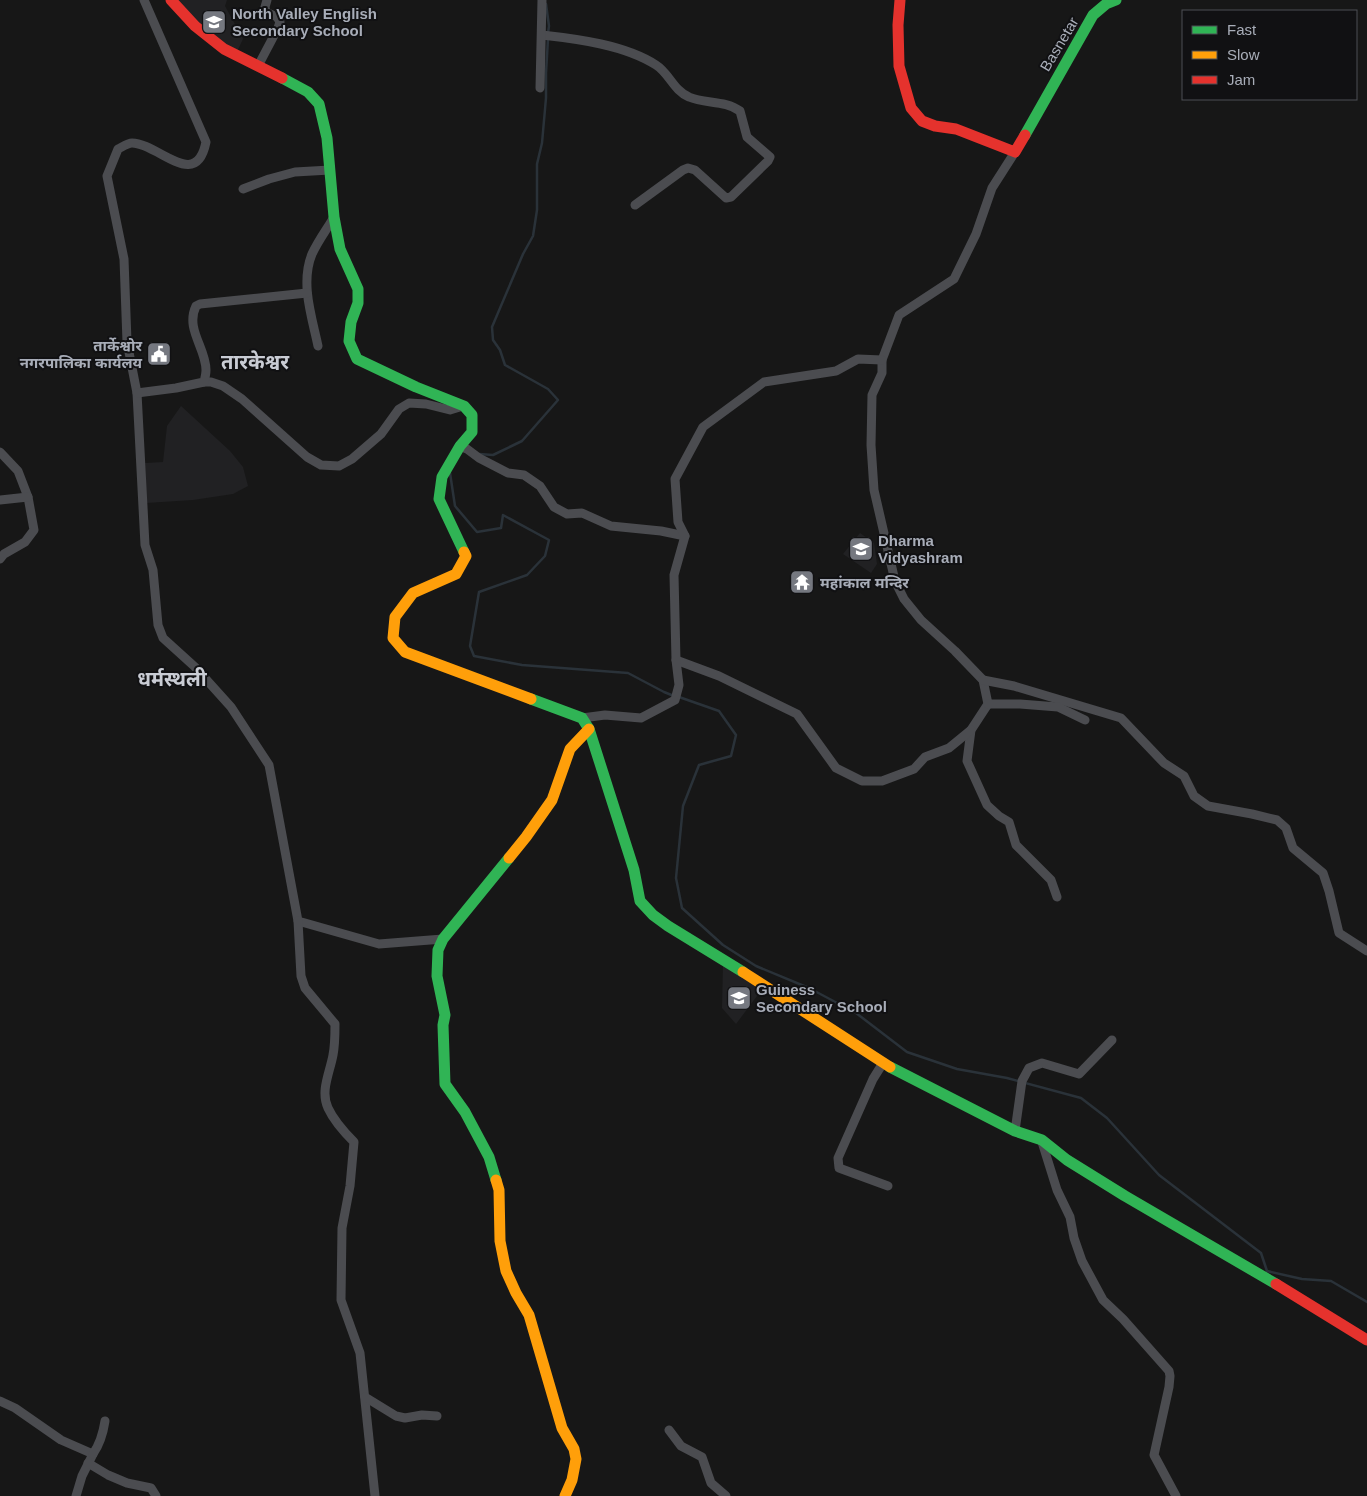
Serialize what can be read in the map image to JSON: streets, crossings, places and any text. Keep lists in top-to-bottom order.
{
  "streets": {
    "street": ["Basnetar"]
  },
  "districts": ["तारकेश्वर", "धर्मस्थली"],
  "places": {
    "school or university": ["North Valley English Secondary School", "Dharma Vidyashram", "Guiness Secondary School"],
    "public building": ["तार्केश्वोर नगरपालिका कार्यलय"],
    "temple": ["महांकाल मन्दिर"]
  },
  "legend": ["Fast", "Slow", "Jam"]
}
